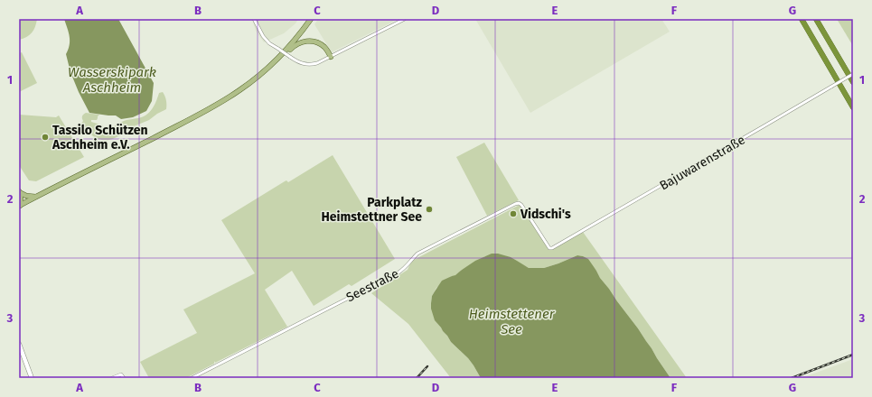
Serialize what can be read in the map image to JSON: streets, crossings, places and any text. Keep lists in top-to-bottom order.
{
  "streets": {
    "street": ["Bajuwarenstraße", "Seestraße"]
  },
  "crossings": [
    ["Bajuwarenstraße", "Seestraße"]
  ],
  "water": ["Wasserskipark Aschheim", "Heimstettener See"],
  "places": ["Tassilo Schützen Aschheim e.V.", "Parkplatz Heimstettner See", "Vidschi's"],
  "grid": {
    "columns": [
      "A",
      "B",
      "C",
      "D",
      "E",
      "F",
      "G"
    ],
    "rows": ["1", "2", "3"]
  }
}
